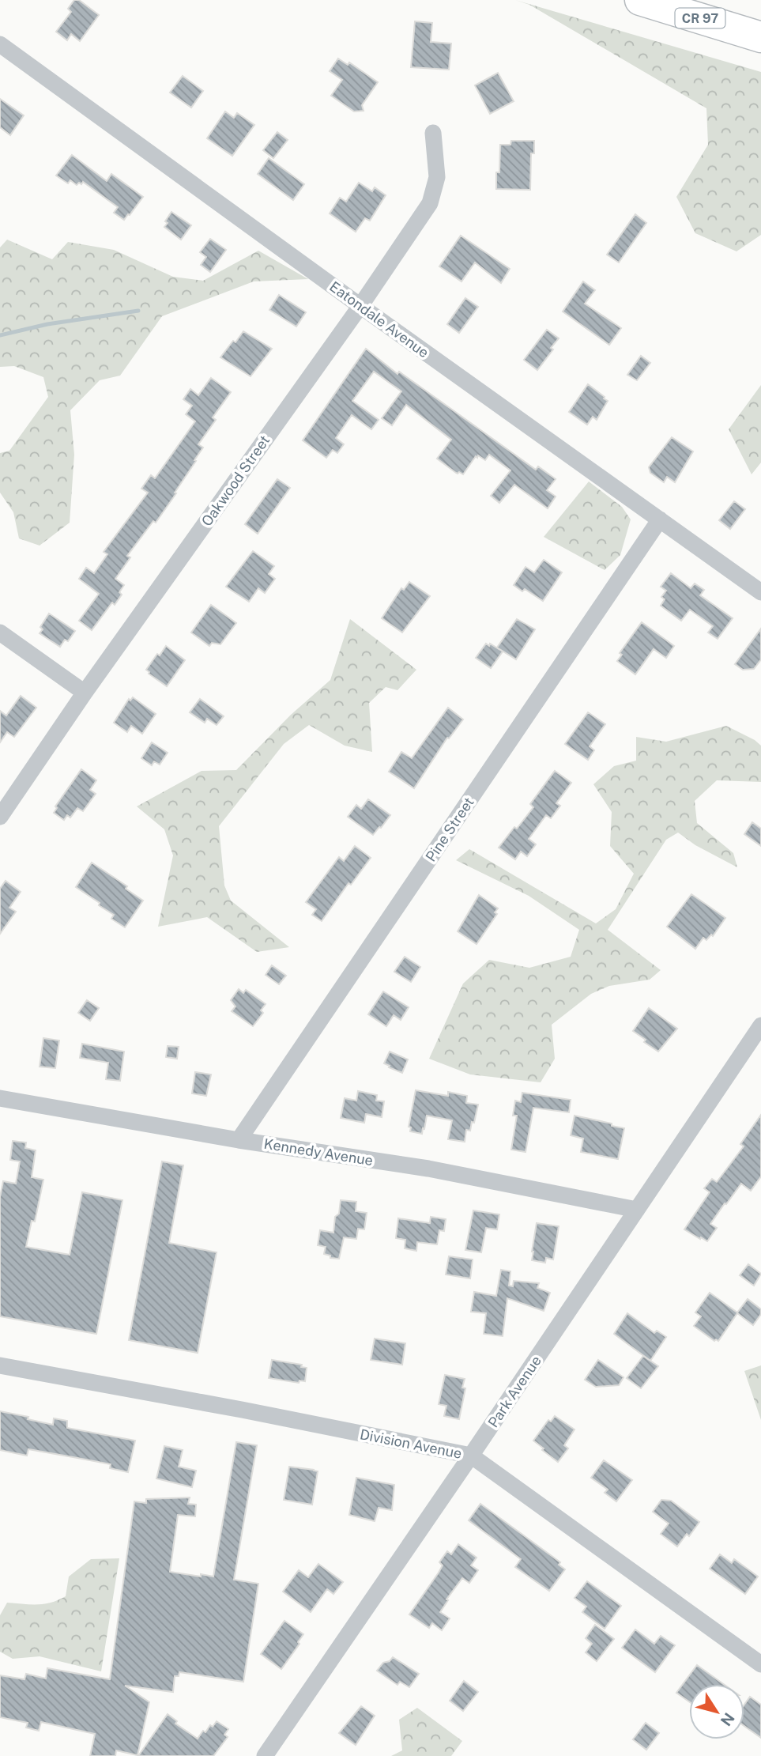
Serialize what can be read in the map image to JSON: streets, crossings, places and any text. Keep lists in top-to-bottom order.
{
  "streets": {
    "highway": ["CR 97"],
    "street": [
      "Eatondale Avenue",
      "Oakwood Street",
      "Pine Street",
      "Kennedy Avenue",
      "Park Avenue",
      "Division Avenue"
    ]
  },
  "crossings": [
    ["Eatondale Avenue", "Oakwood Street"],
    ["Eatondale Avenue", "Pine Street"],
    ["Pine Street", "Kennedy Avenue"],
    ["Kennedy Avenue", "Park Avenue"],
    ["Park Avenue", "Division Avenue"]
  ],
  "north": "bottom right"
}
